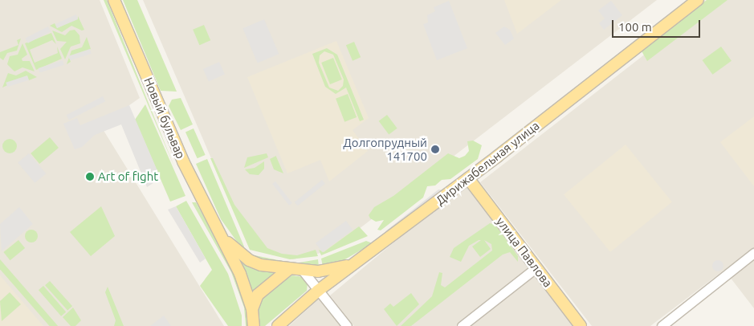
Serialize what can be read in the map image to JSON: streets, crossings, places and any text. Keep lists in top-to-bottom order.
{
  "streets": {
    "main road": ["Новый бульвар", "Дирижабельная улица", "улица Павлова"]
  },
  "crossings": [
    ["Новый бульвар", "Дирижабельная улица"],
    ["Дирижабельная улица", "улица Павлова"]
  ],
  "places": ["Долгопрудный 141700", "Art of fight"],
  "scale_bar": "100 m"
}
